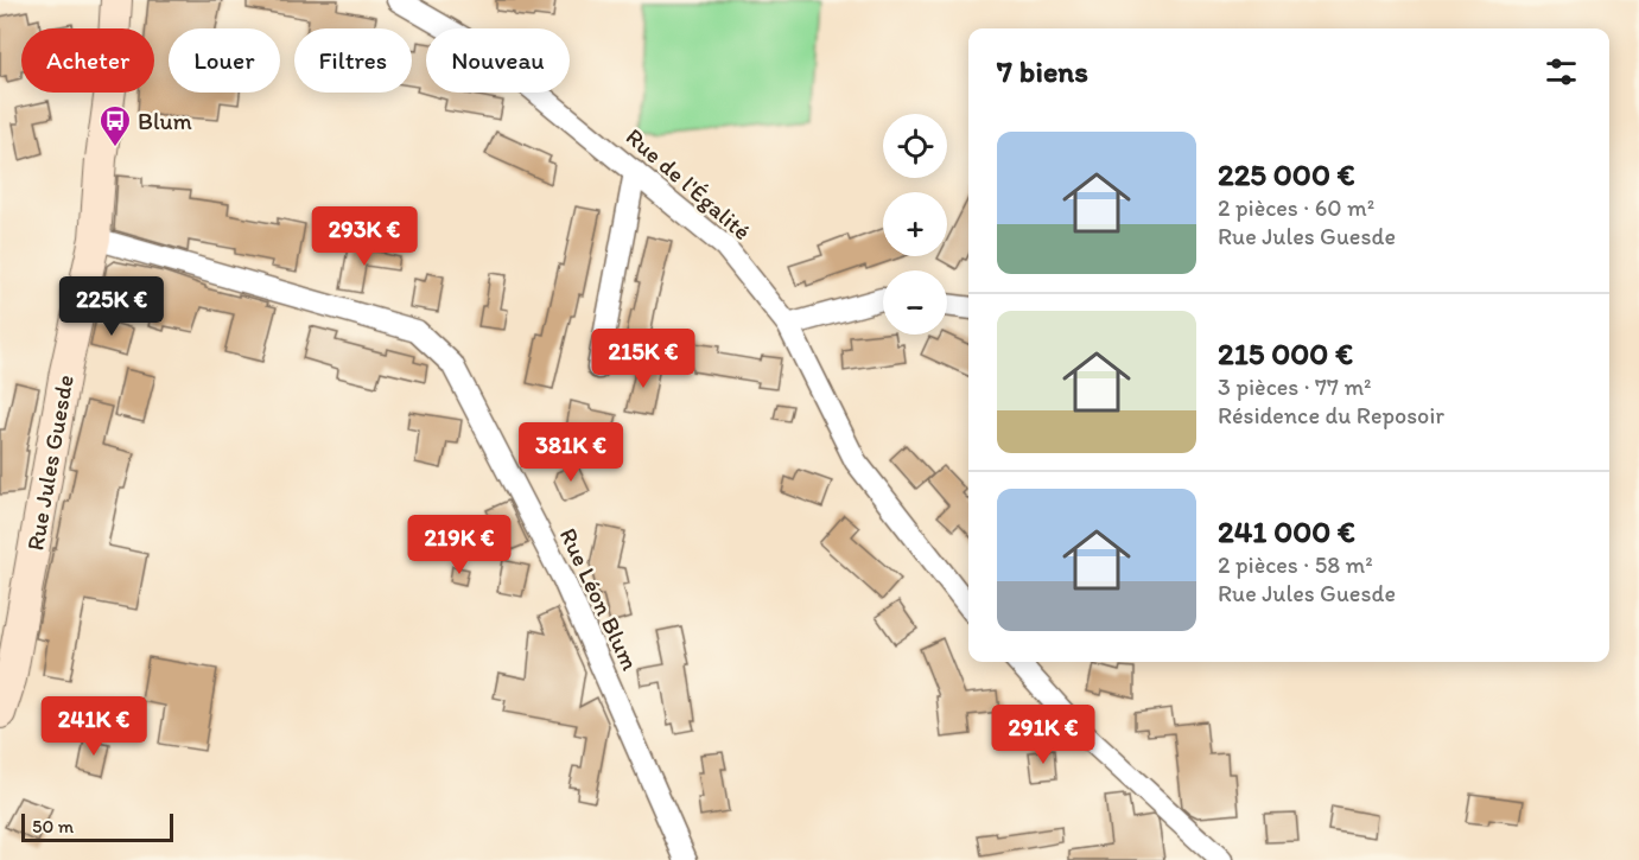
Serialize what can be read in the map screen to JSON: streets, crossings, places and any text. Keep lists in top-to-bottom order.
{
  "streets": {
    "street": ["Rue de l'Égalité", "Rue Jules Guesde", "Rue Léon Blum"]
  },
  "crossings": [
    ["Rue Jules Guesde", "Rue Léon Blum"]
  ],
  "places": {
    "bus stop": ["Blum"]
  },
  "scale_bar": "50 m",
  "page": {
    "chip": [
      "Acheter",
      "Louer",
      "Filtres",
      "Nouveau"
    ],
    "heading": "7 biens",
    "map_buttons": ["+", "−"],
    "list": [
      {
        "name": "225 000 €",
        "note": "2 pièces · 60 m² · Rue Jules Guesde"
      },
      {
        "name": "215 000 €",
        "note": "3 pièces · 77 m² · Résidence du Reposoir"
      },
      {
        "name": "241 000 €",
        "note": "2 pièces · 58 m² · Rue Jules Guesde"
      }
    ],
    "price": [
      "293K €",
      "225K €",
      "215K €",
      "381K €",
      "219K €",
      "241K €",
      "291K €"
    ],
    "scale": "50 m"
  }
}
